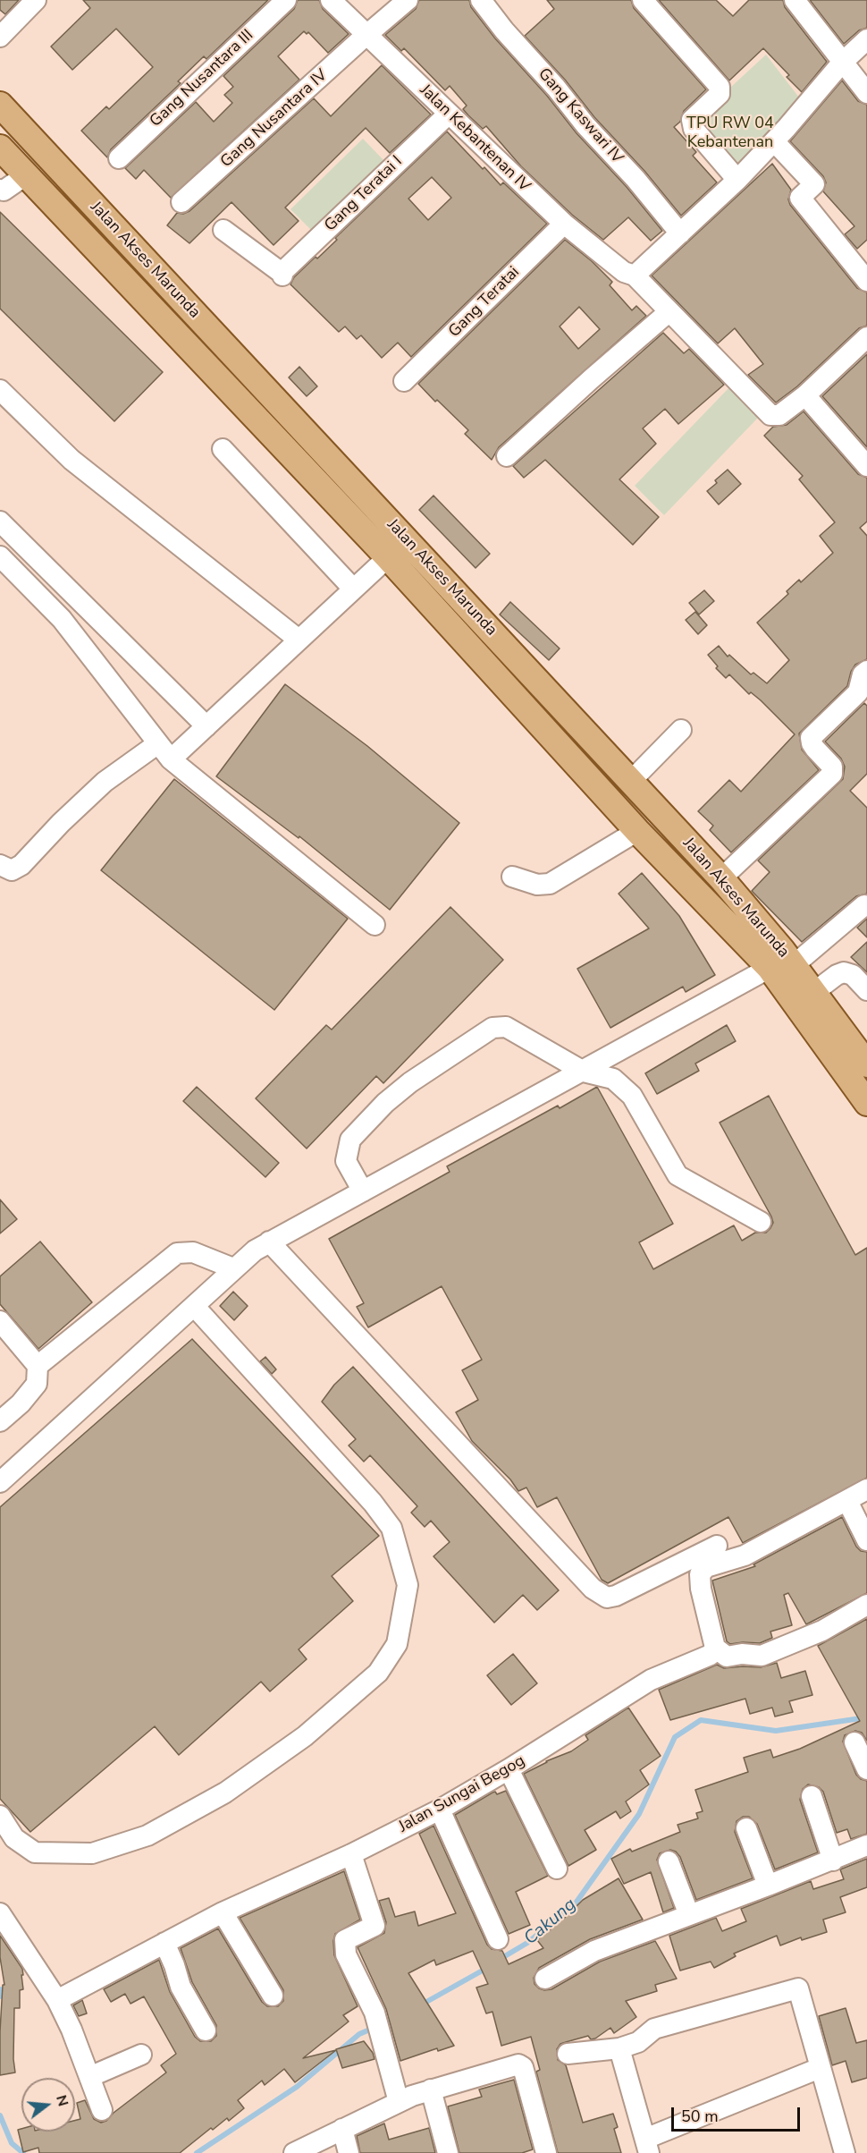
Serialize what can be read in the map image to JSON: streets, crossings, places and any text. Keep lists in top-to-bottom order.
{
  "streets": {
    "main road": ["Jalan Akses Marunda"],
    "street": [
      "Gang Nusantara III",
      "Gang Kaswari IV",
      "Gang Nusantara IV",
      "Jalan Kebantenan IV",
      "Gang Teratai I",
      "Gang Teratai",
      "Jalan Sungai Begog"
    ]
  },
  "crossings": [
    ["Gang Nusantara IV", "Jalan Kebantenan IV"],
    ["Jalan Kebantenan IV", "Gang Teratai I"],
    ["Jalan Kebantenan IV", "Gang Teratai"]
  ],
  "water": ["Cakung"],
  "parks": ["TPU RW 04 Kebantenan"],
  "scale_bar": "50 m",
  "north": "right"
}
